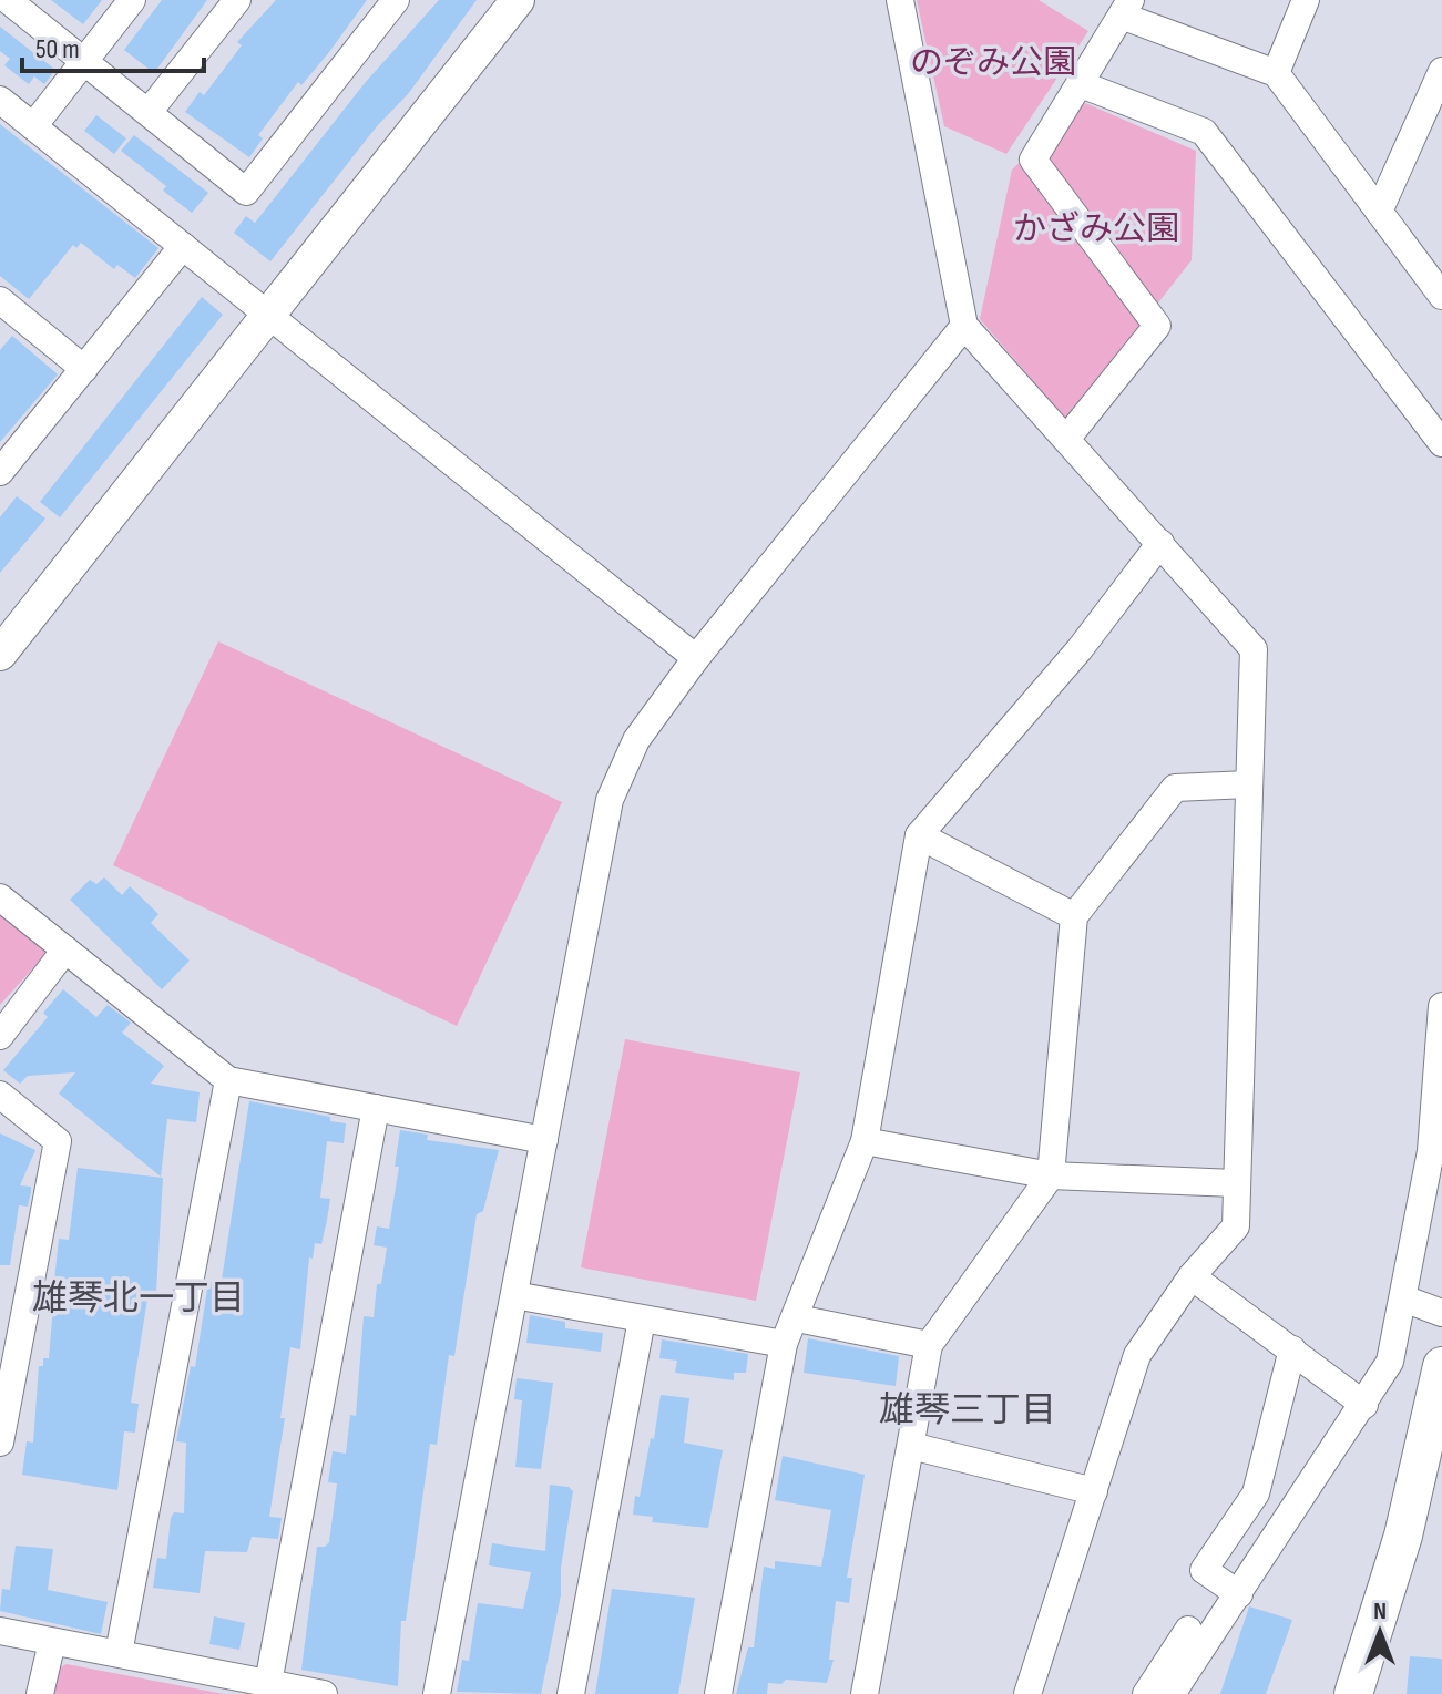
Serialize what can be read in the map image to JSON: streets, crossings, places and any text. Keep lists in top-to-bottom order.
{
  "districts": ["雄琴北一丁目", "雄琴三丁目"],
  "parks": ["のぞみ公園", "かざみ公園"],
  "scale_bar": "50 m",
  "north": "top"
}
